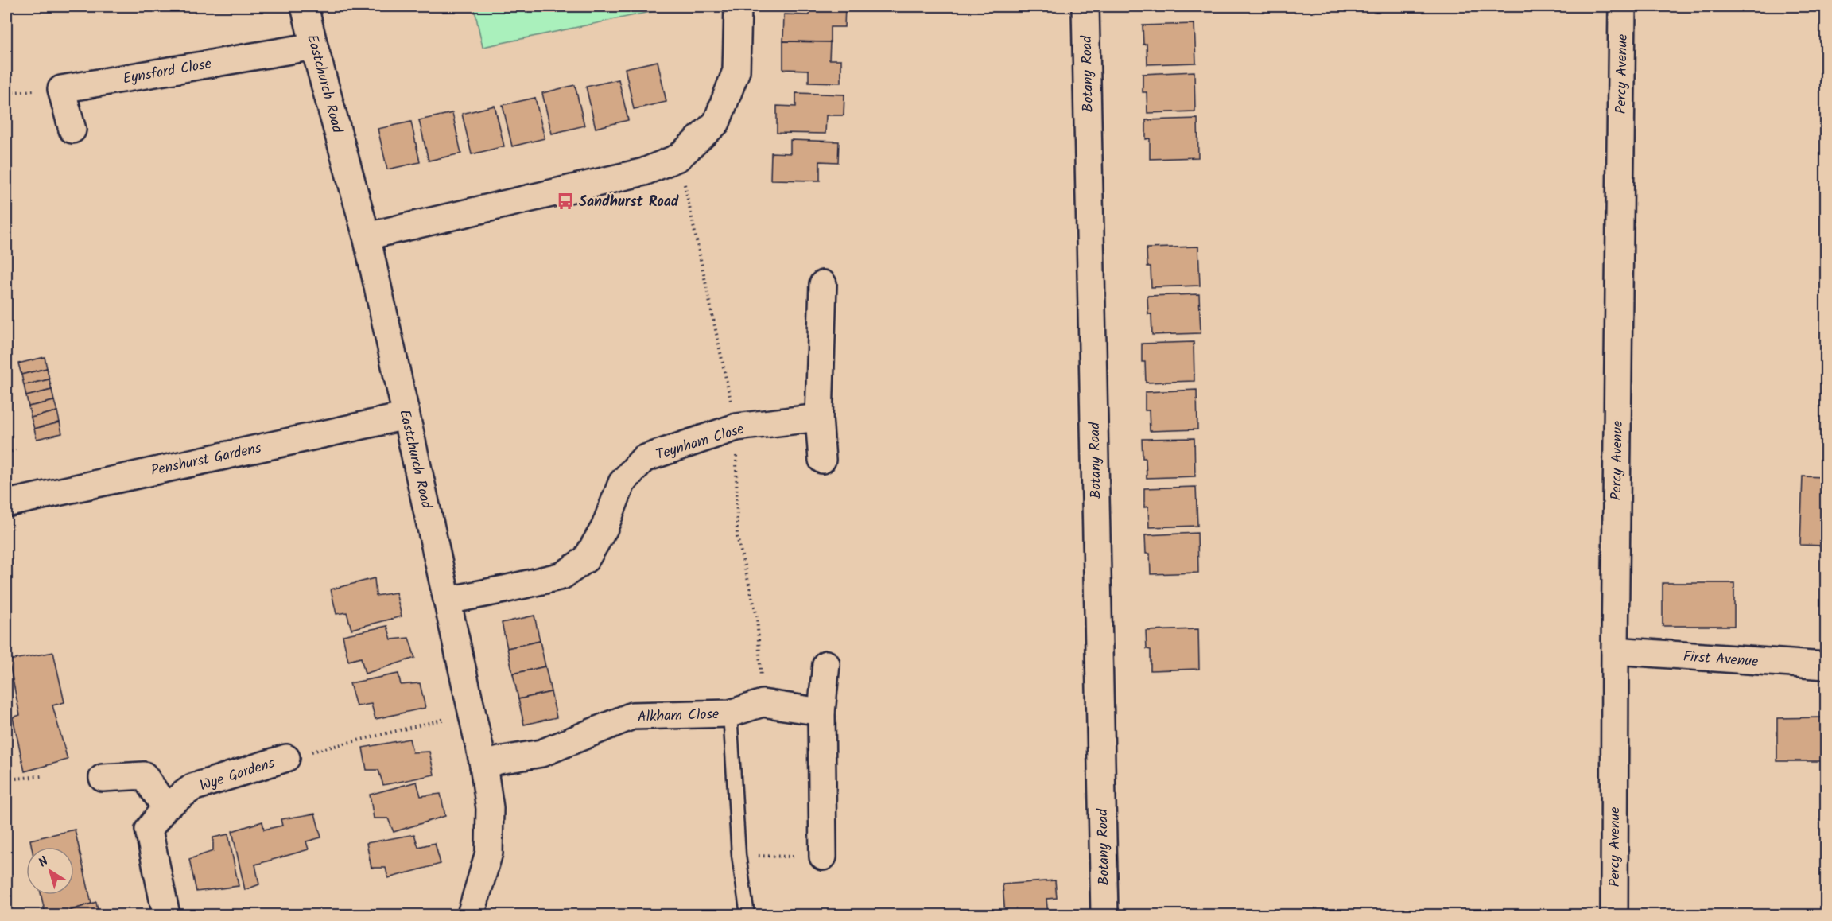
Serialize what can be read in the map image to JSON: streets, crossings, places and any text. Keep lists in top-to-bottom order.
{
  "streets": {
    "street": [
      "Eynsford Close",
      "Botany Road",
      "Percy Avenue",
      "Eastchurch Road",
      "Teynham Close",
      "Penshurst Gardens",
      "First Avenue",
      "Alkham Close",
      "Wye Gardens"
    ]
  },
  "crossings": [
    ["Eynsford Close", "Eastchurch Road"],
    ["Percy Avenue", "First Avenue"],
    ["Eastchurch Road", "Teynham Close"],
    ["Eastchurch Road", "Penshurst Gardens"],
    ["Eastchurch Road", "Alkham Close"]
  ],
  "places": {
    "bus stop": ["Sandhurst Road"]
  },
  "north": "top left"
}
